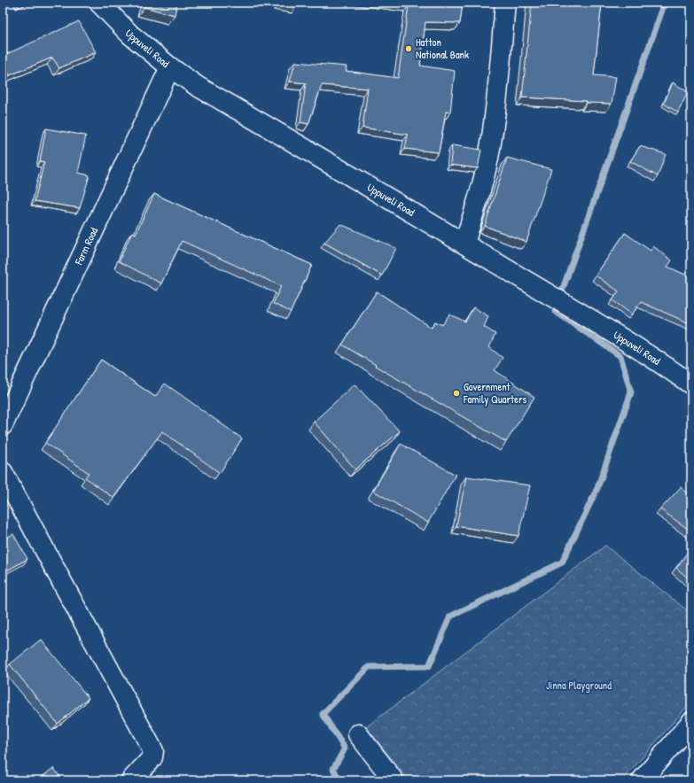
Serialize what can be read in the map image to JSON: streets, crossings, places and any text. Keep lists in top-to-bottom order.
{
  "streets": {
    "street": ["Uppuveli Road", "Farm Road"]
  },
  "crossings": [
    ["Uppuveli Road", "Farm Road"]
  ],
  "parks": ["Jinna Playground"],
  "places": ["Hatton National Bank", "Government Family Quarters"]
}
